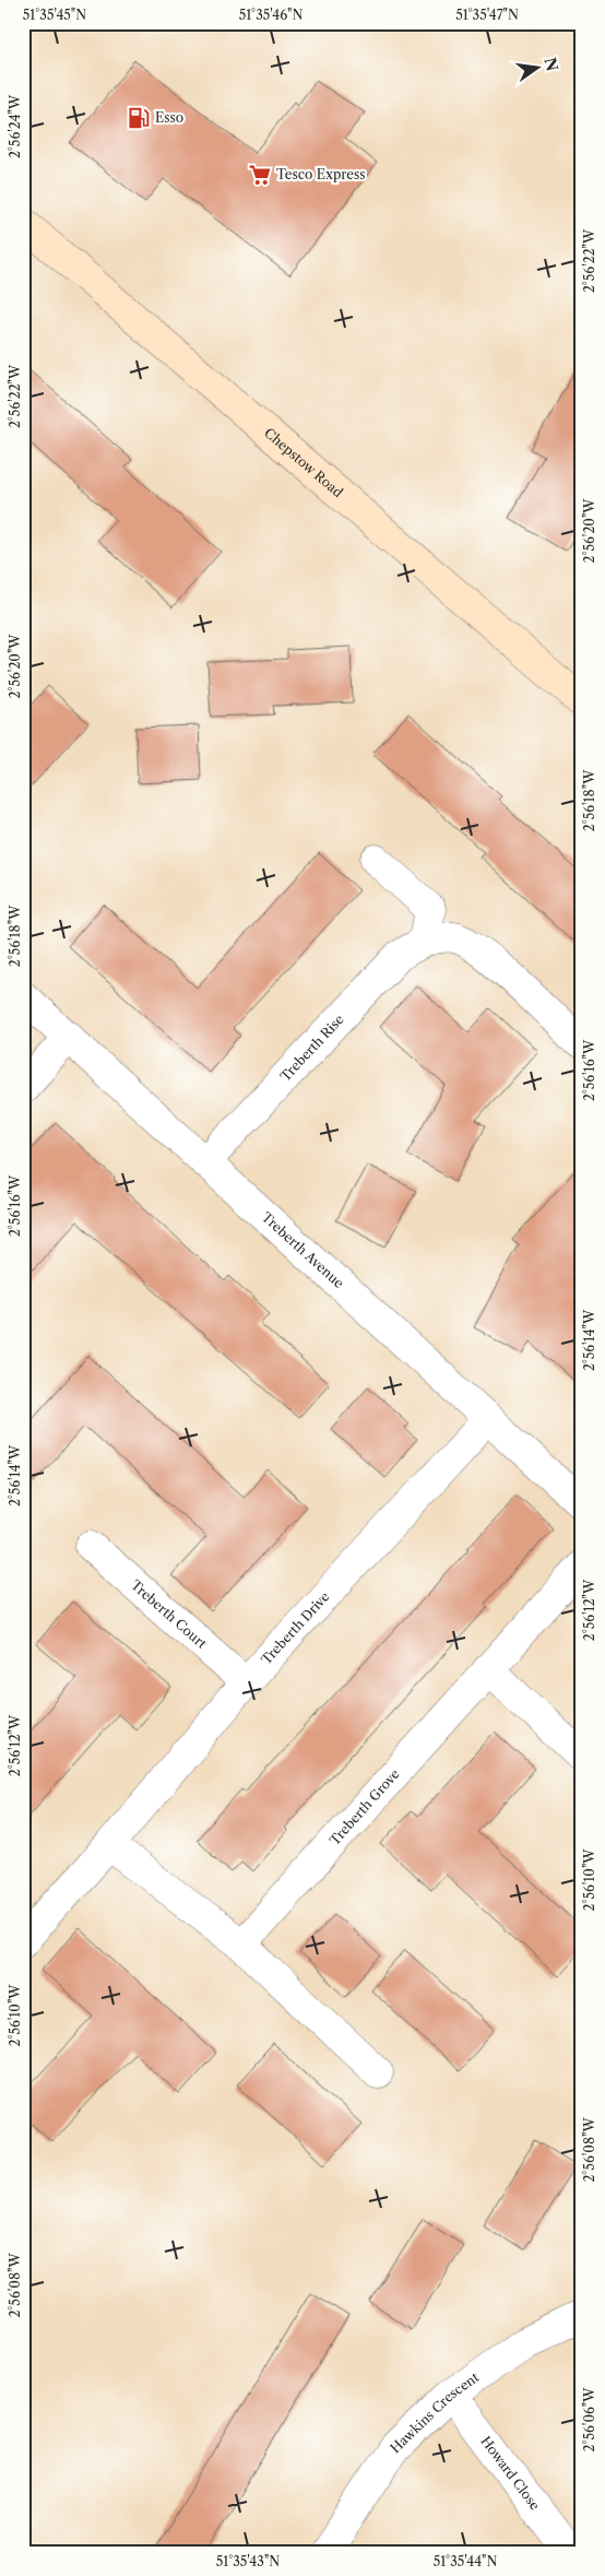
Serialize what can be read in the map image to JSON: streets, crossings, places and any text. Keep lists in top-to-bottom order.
{
  "streets": {
    "main road": ["Chepstow Road"],
    "street": [
      "Treberth Rise",
      "Treberth Avenue",
      "Treberth Court",
      "Treberth Drive",
      "Treberth Grove",
      "Hawkins Crescent",
      "Howard Close"
    ]
  },
  "crossings": [
    ["Treberth Rise", "Treberth Avenue"],
    ["Treberth Avenue", "Treberth Drive"],
    ["Treberth Court", "Treberth Drive"],
    ["Hawkins Crescent", "Howard Close"]
  ],
  "places": {
    "fuel station": ["Esso"],
    "supermarket": ["Tesco Express"]
  },
  "north": "right",
  "coordinates": [
    "51°35'45\"N",
    "51°35'46\"N",
    "51°35'47\"N",
    "2°56'24\"W",
    "2°56'22\"W",
    "2°56'20\"W",
    "2°56'18\"W",
    "2°56'16\"W",
    "2°56'14\"W",
    "2°56'12\"W",
    "2°56'10\"W",
    "2°56'08\"W",
    "2°56'06\"W",
    "51°35'43\"N",
    "51°35'44\"N"
  ]
}
